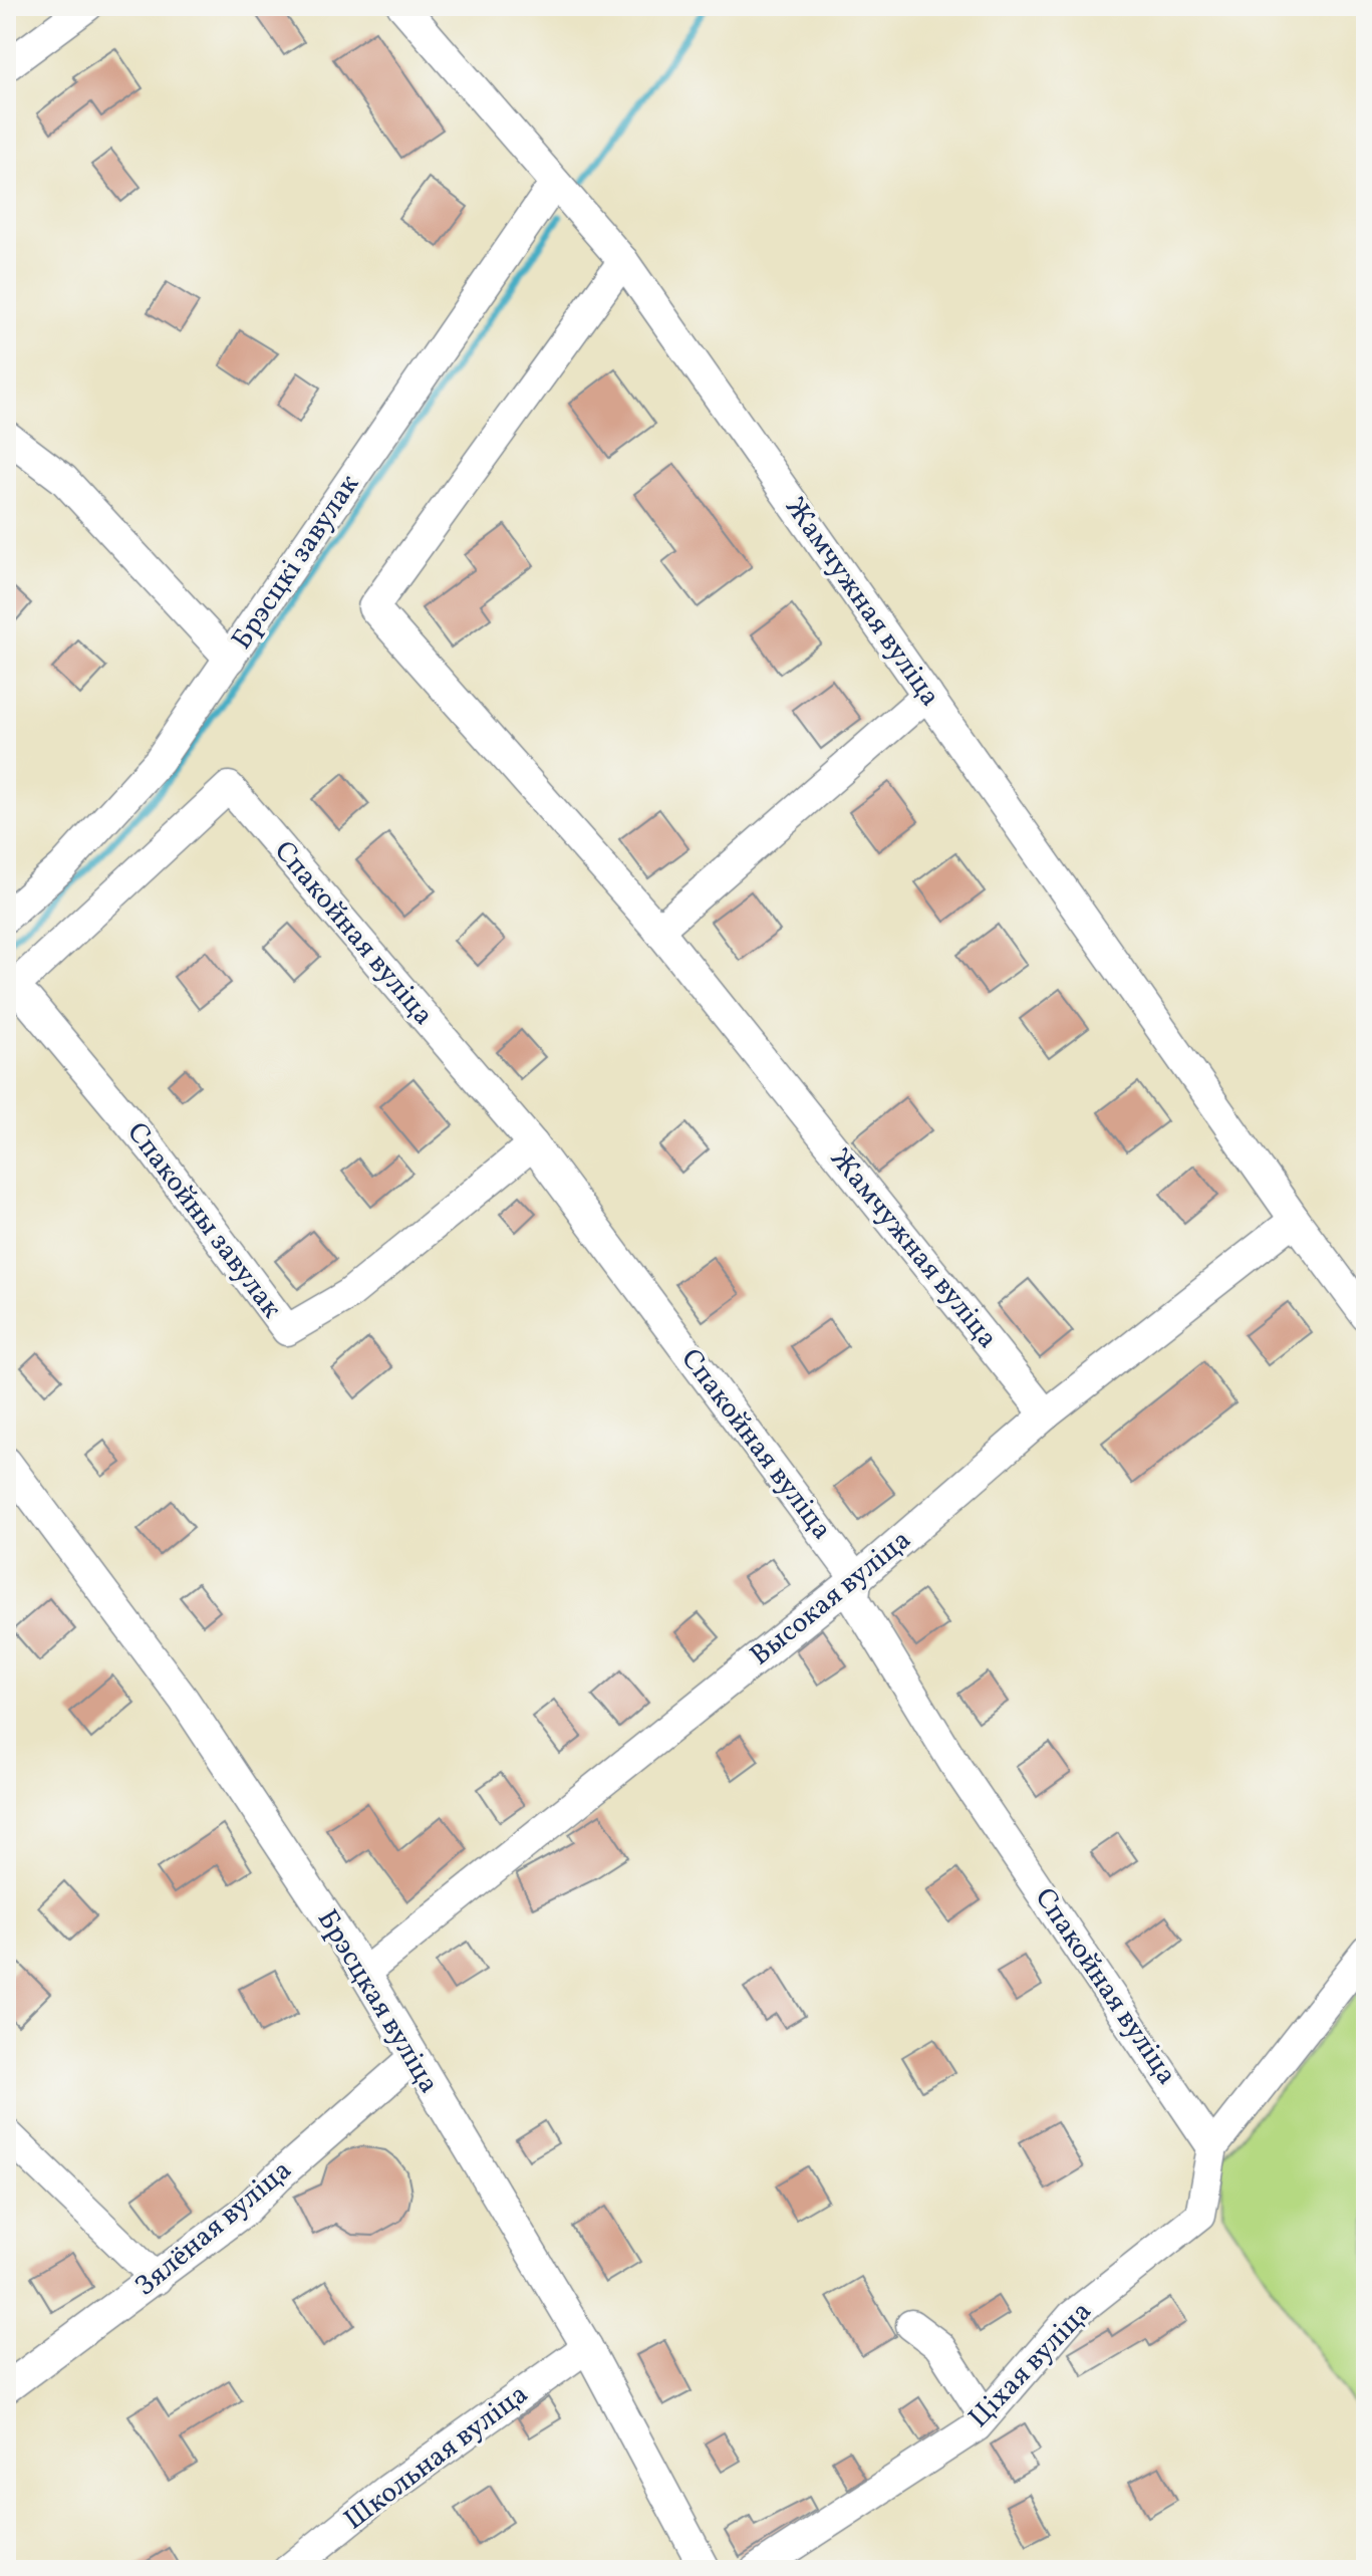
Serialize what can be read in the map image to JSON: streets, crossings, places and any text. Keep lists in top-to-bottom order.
{
  "streets": {
    "street": [
      "Брэсцкі завулак",
      "Жамчужная вуліца",
      "Спакойная вуліца",
      "Спакойны завулак",
      "Высокая вуліца",
      "Брэсцкая вуліца",
      "Зялёная вуліца",
      "Ціхая вуліца",
      "Школьная вуліца"
    ]
  },
  "crossings": [
    ["Брэсцкі завулак", "Жамчужная вуліца"],
    ["Жамчужная вуліца", "Высокая вуліца"],
    ["Спакойная вуліца", "Спакойны завулак"],
    ["Спакойная вуліца", "Высокая вуліца"],
    ["Спакойная вуліца", "Ціхая вуліца"],
    ["Высокая вуліца", "Брэсцкая вуліца"],
    ["Брэсцкая вуліца", "Зялёная вуліца"],
    ["Брэсцкая вуліца", "Школьная вуліца"]
  ]
}
